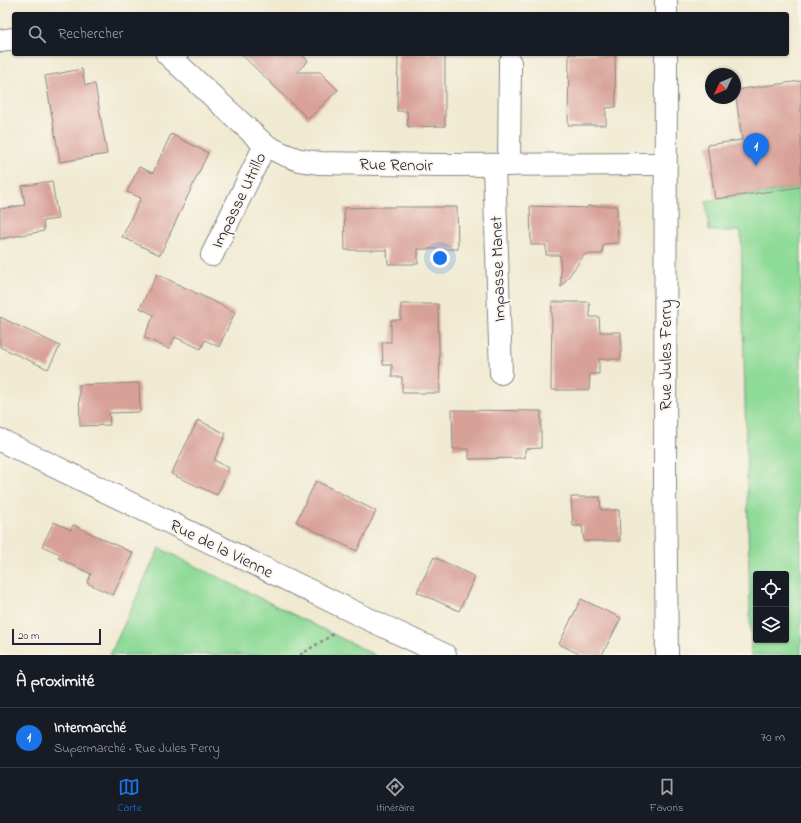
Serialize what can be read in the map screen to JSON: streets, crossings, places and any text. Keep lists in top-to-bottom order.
{
  "streets": {
    "street": [
      "Rue Renoir",
      "Impasse Utrillo",
      "Impasse Manet",
      "Rue Jules Ferry",
      "Rue de la Vienne"
    ]
  },
  "crossings": [
    ["Rue Renoir", "Impasse Utrillo"],
    ["Rue Renoir", "Impasse Manet"],
    ["Rue Renoir", "Rue Jules Ferry"]
  ],
  "scale_bar": "20 m",
  "north": "bottom left",
  "page": {
    "search": "Rechercher",
    "pins": "1",
    "scale": "20 m",
    "heading": "À proximité",
    "list": [
      {
        "mark": "1",
        "name": "Intermarché",
        "note": "Supermarché · Rue Jules Ferry",
        "value": "70 m"
      }
    ],
    "nav": ["Carte", "Itinéraire", "Favoris"]
  }
}
